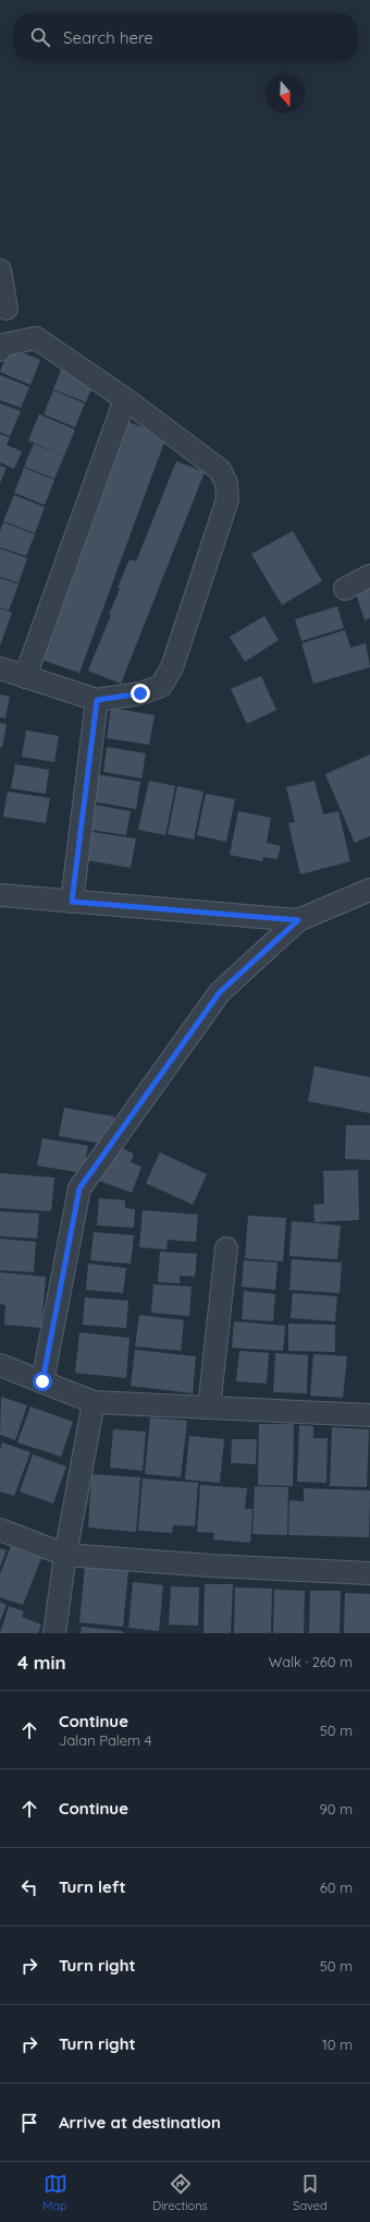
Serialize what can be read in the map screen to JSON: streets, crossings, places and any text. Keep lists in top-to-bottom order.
{
  "north": "bottom",
  "page": {
    "search": "Search here",
    "heading": ["4 min", "Walk · 260 m"],
    "list": [
      ["Continue", "Jalan Palem 4", "50 m"],
      ["Continue", "90 m"],
      ["Turn left", "60 m"],
      ["Turn right", "50 m"],
      ["Turn right", "10 m"],
      "Arrive at destination"
    ],
    "nav": ["Map", "Directions", "Saved"]
  }
}
